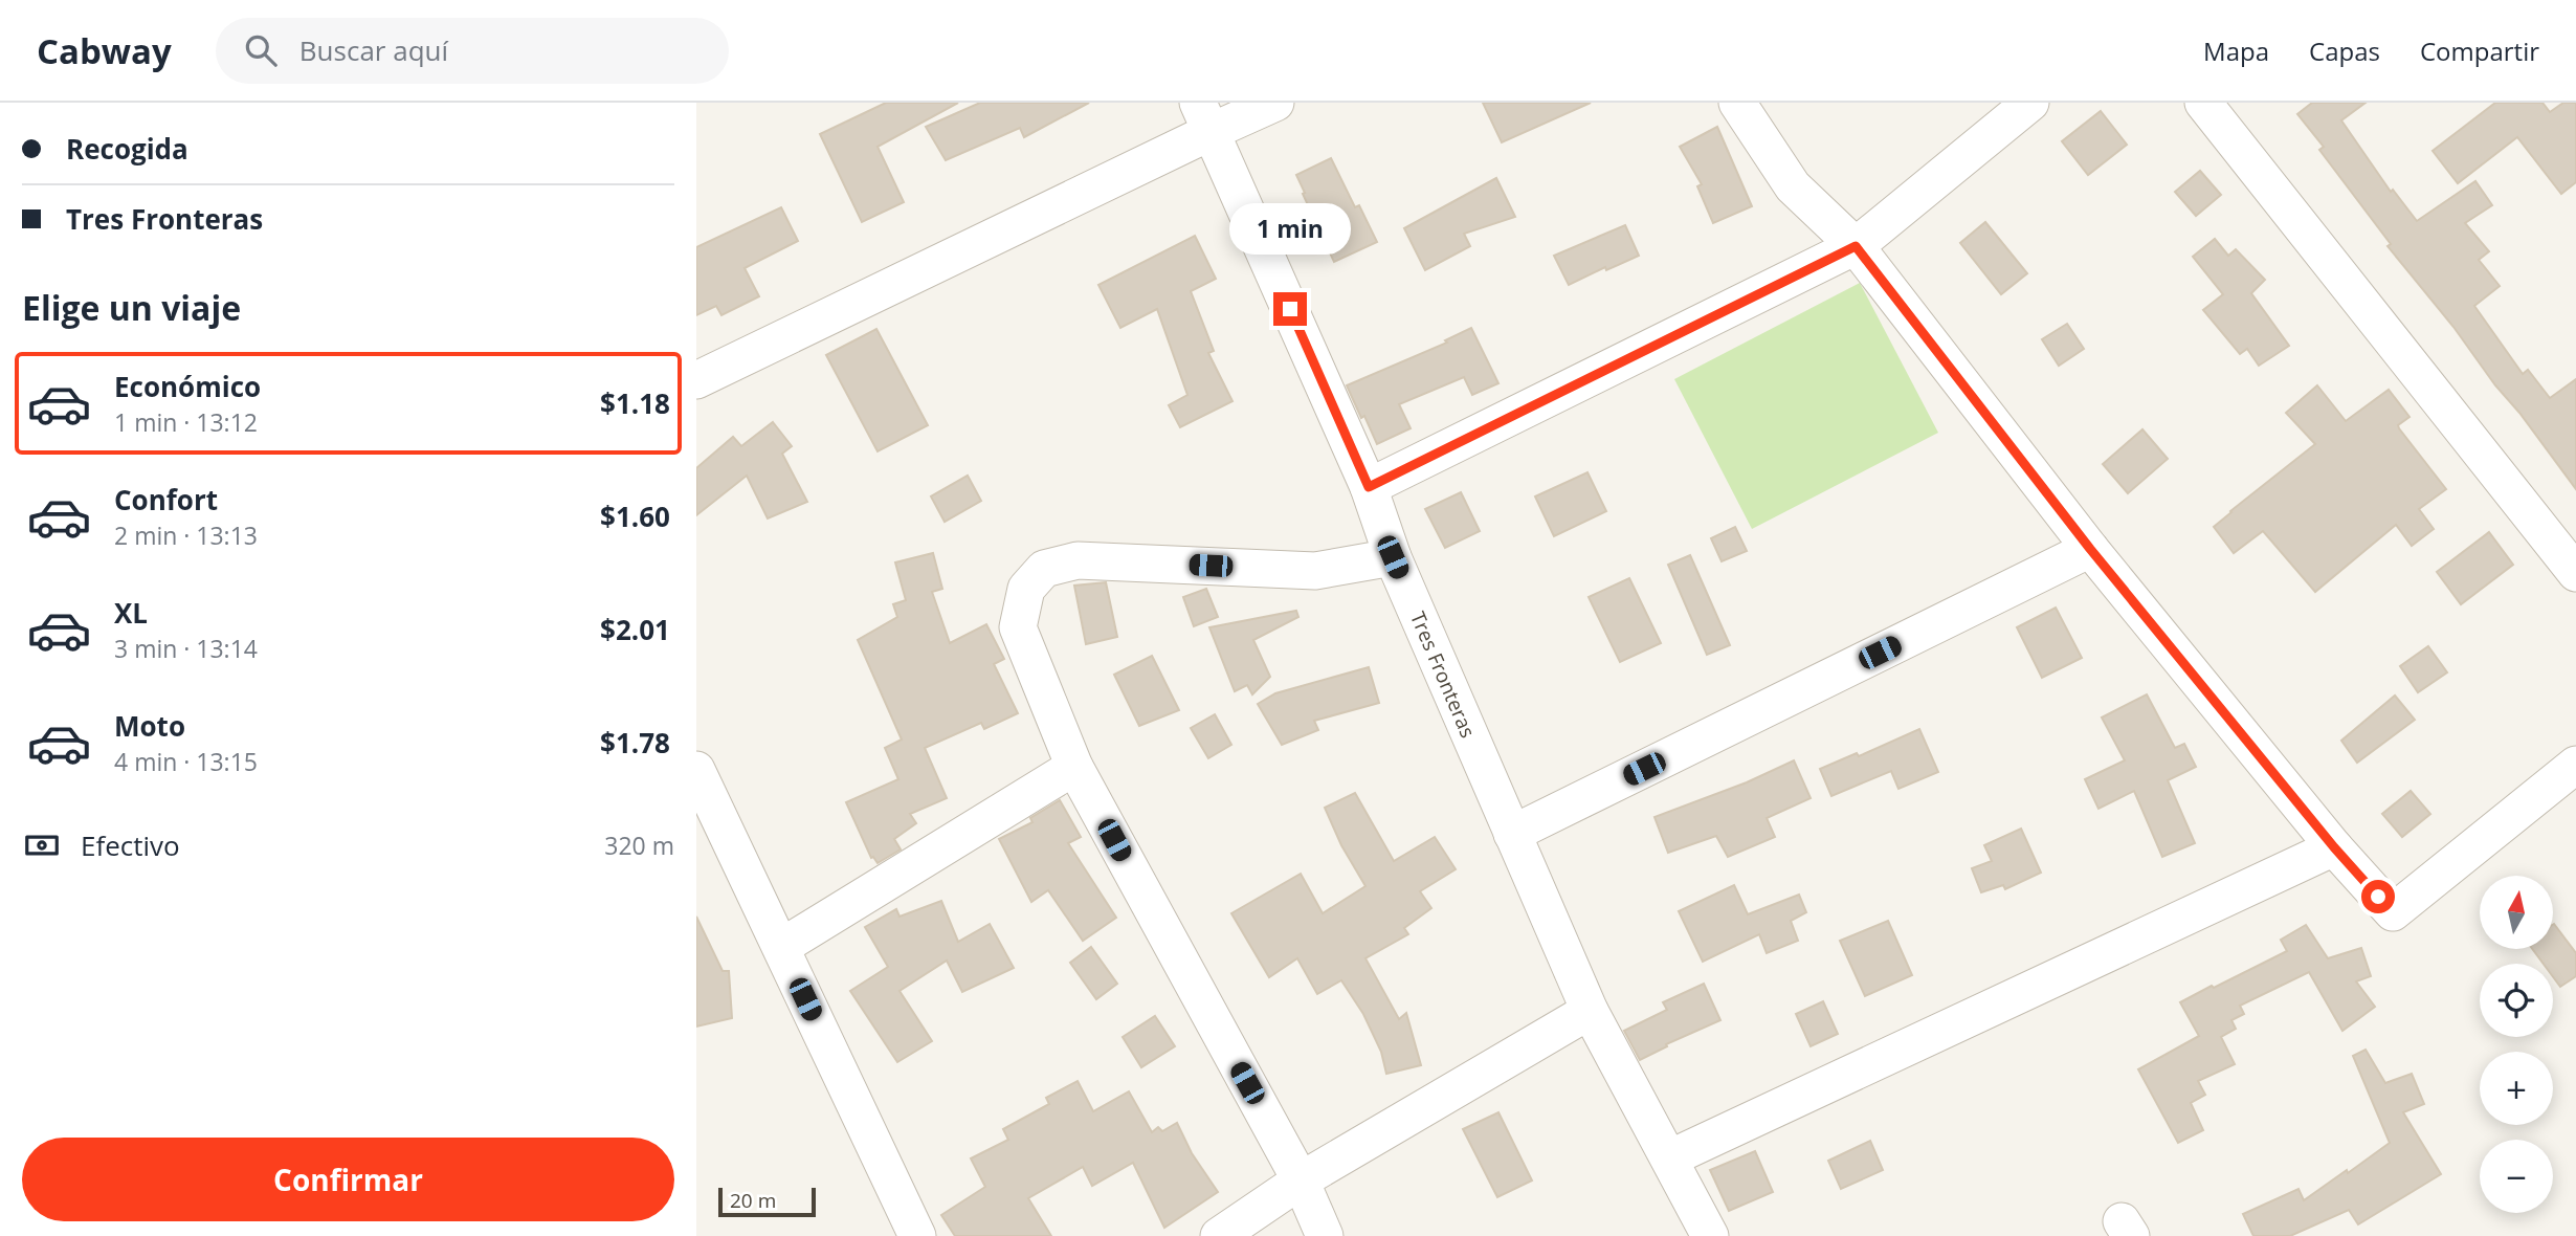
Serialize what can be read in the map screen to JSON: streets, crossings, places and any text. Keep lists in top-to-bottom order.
{
  "streets": {
    "street": ["Tres Fronteras"]
  },
  "scale_bar": "20 m",
  "north": "top",
  "page": {
    "header": "Cabway",
    "search": "Buscar aquí",
    "nav": ["Mapa", "Capas", "Compartir"],
    "banner": ["Recogida", "Tres Fronteras"],
    "bubble": "1 min",
    "heading": "Elige un viaje",
    "list": [
      {
        "name": "Económico",
        "note": "1 min · 13:12",
        "value": "$1.18"
      },
      {
        "name": "Confort",
        "note": "2 min · 13:13",
        "value": "$1.60"
      },
      {
        "name": "XL",
        "note": "3 min · 13:14",
        "value": "$2.01"
      },
      {
        "name": "Moto",
        "note": "4 min · 13:15",
        "value": "$1.78"
      }
    ],
    "pay": ["Efectivo", "320 m"],
    "map_buttons": ["+", "−"],
    "buttons": "Confirmar",
    "scale": "20 m"
  }
}
